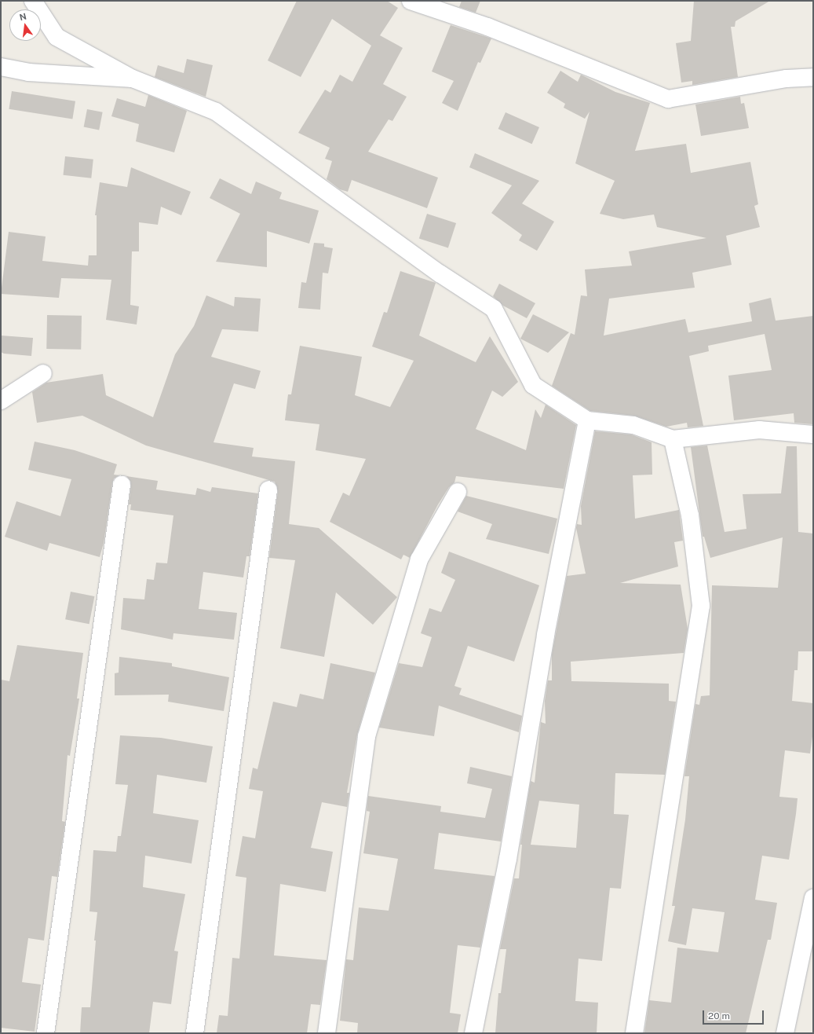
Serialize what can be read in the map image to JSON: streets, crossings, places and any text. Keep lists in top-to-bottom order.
{
  "scale_bar": "20 m",
  "north": "top"
}
